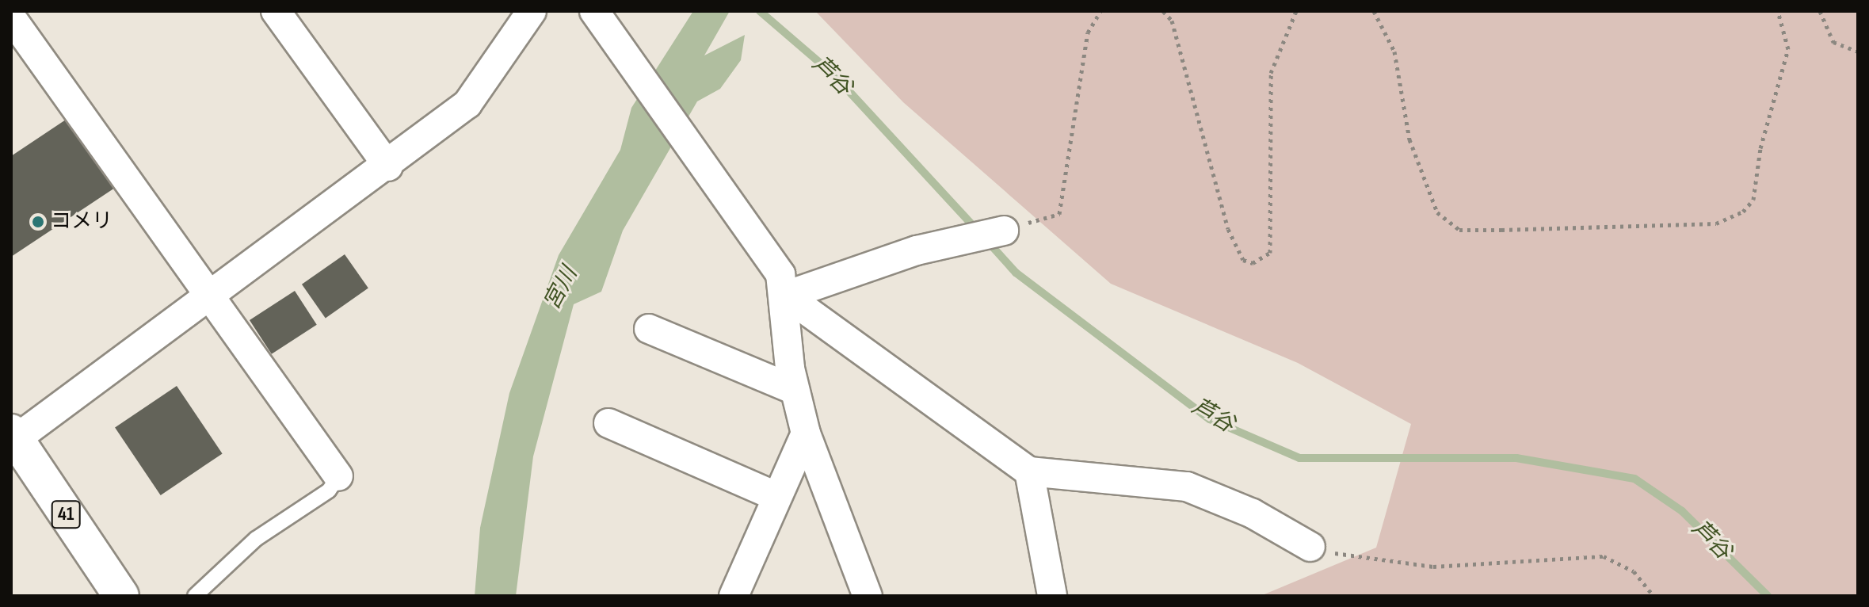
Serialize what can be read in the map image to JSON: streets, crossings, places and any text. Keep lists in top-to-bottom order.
{
  "streets": {
    "highway": ["41"]
  },
  "water": ["芦谷", "宮川"],
  "places": ["コメリ"]
}
